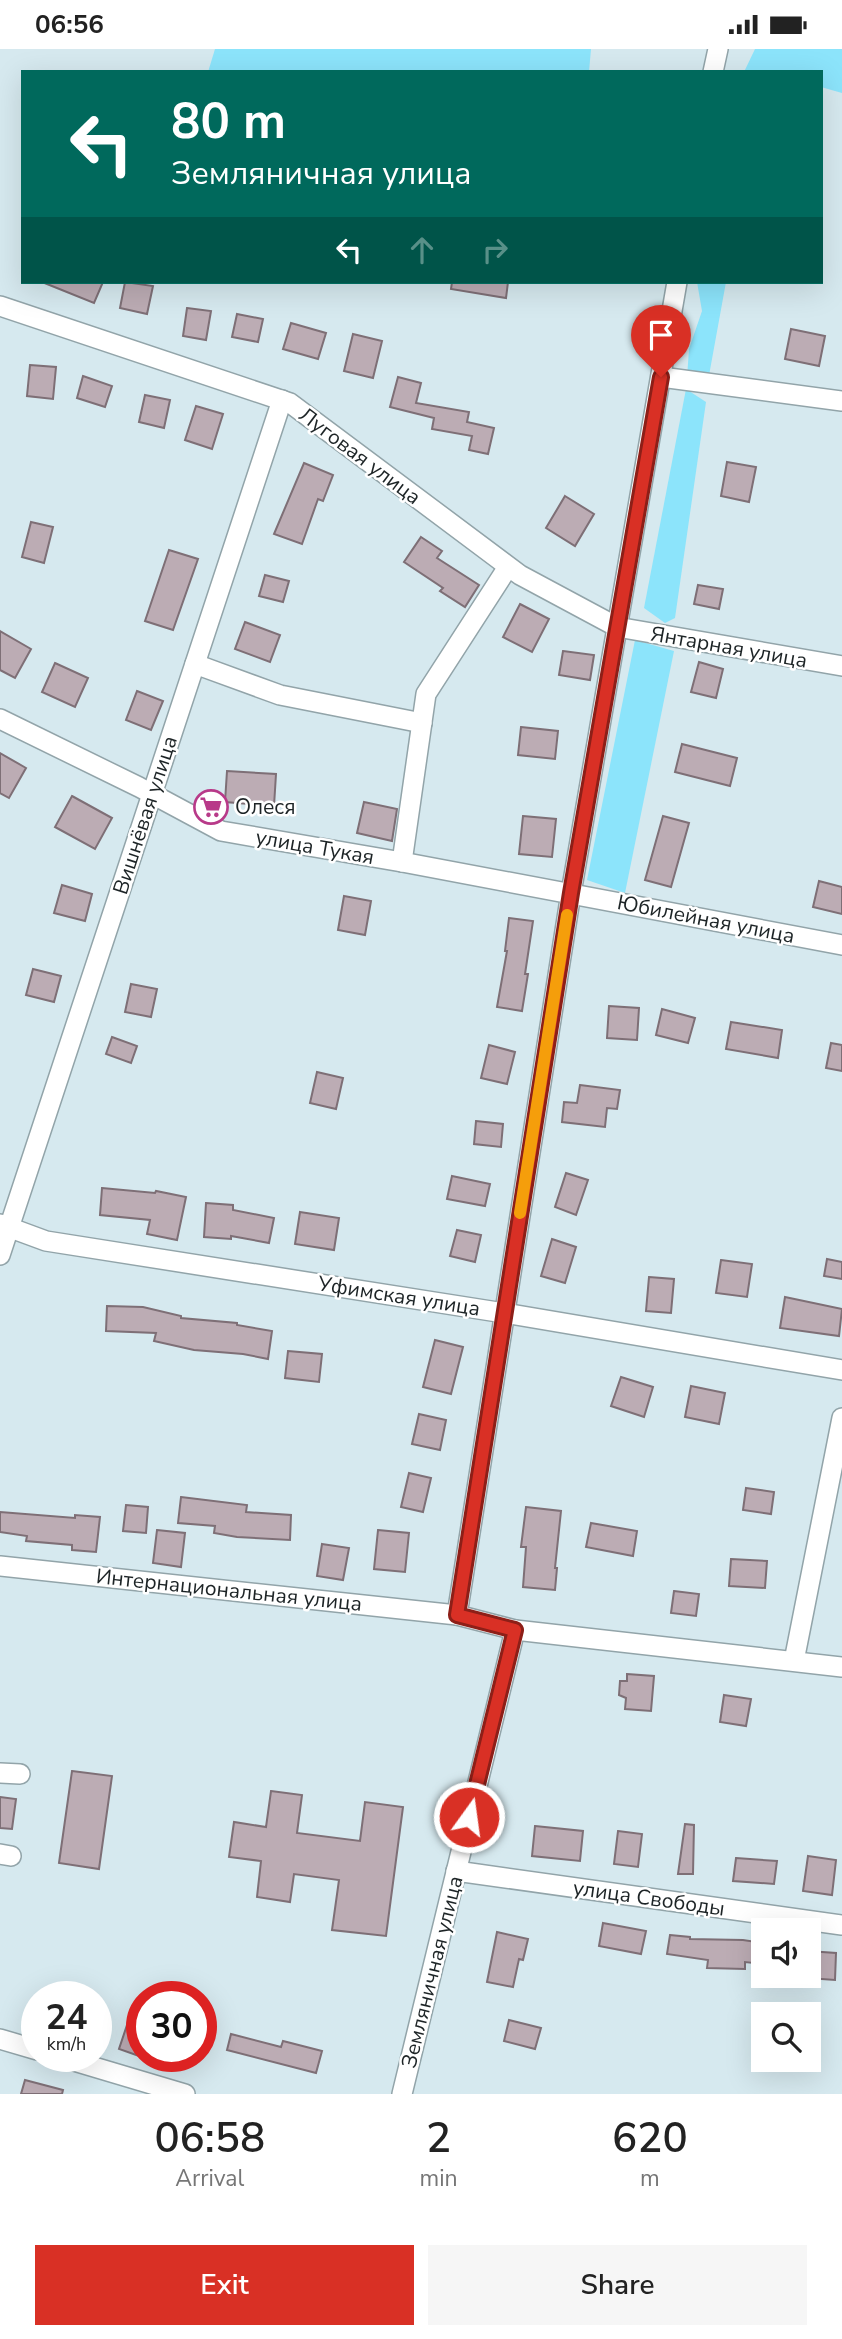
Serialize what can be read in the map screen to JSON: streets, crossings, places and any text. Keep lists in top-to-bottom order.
{
  "streets": {
    "street": [
      "Луговая улица",
      "Янтарная улица",
      "Вишнёвая улица",
      "улица Тукая",
      "Юбилейная улица",
      "Уфимская улица",
      "Интернациональная улица",
      "улица Свободы",
      "Земляничная улица"
    ]
  },
  "crossings": [
    ["Луговая улица", "Янтарная улица"],
    ["Луговая улица", "Вишнёвая улица"],
    ["Вишнёвая улица", "улица Тукая"],
    ["Вишнёвая улица", "Уфимская улица"],
    ["улица Тукая", "Юбилейная улица"],
    ["улица Свободы", "Земляничная улица"]
  ],
  "places": {
    "supermarket": ["Олеся"]
  },
  "page": {
    "status": "06:56",
    "turn": ["80 m", "Земляничная улица"],
    "speed": "24 km/h",
    "limit": "30",
    "eta": [
      "06:58",
      "Arrival",
      "2",
      "min",
      "620",
      "m"
    ],
    "buttons": ["Exit", "Share"]
  }
}
